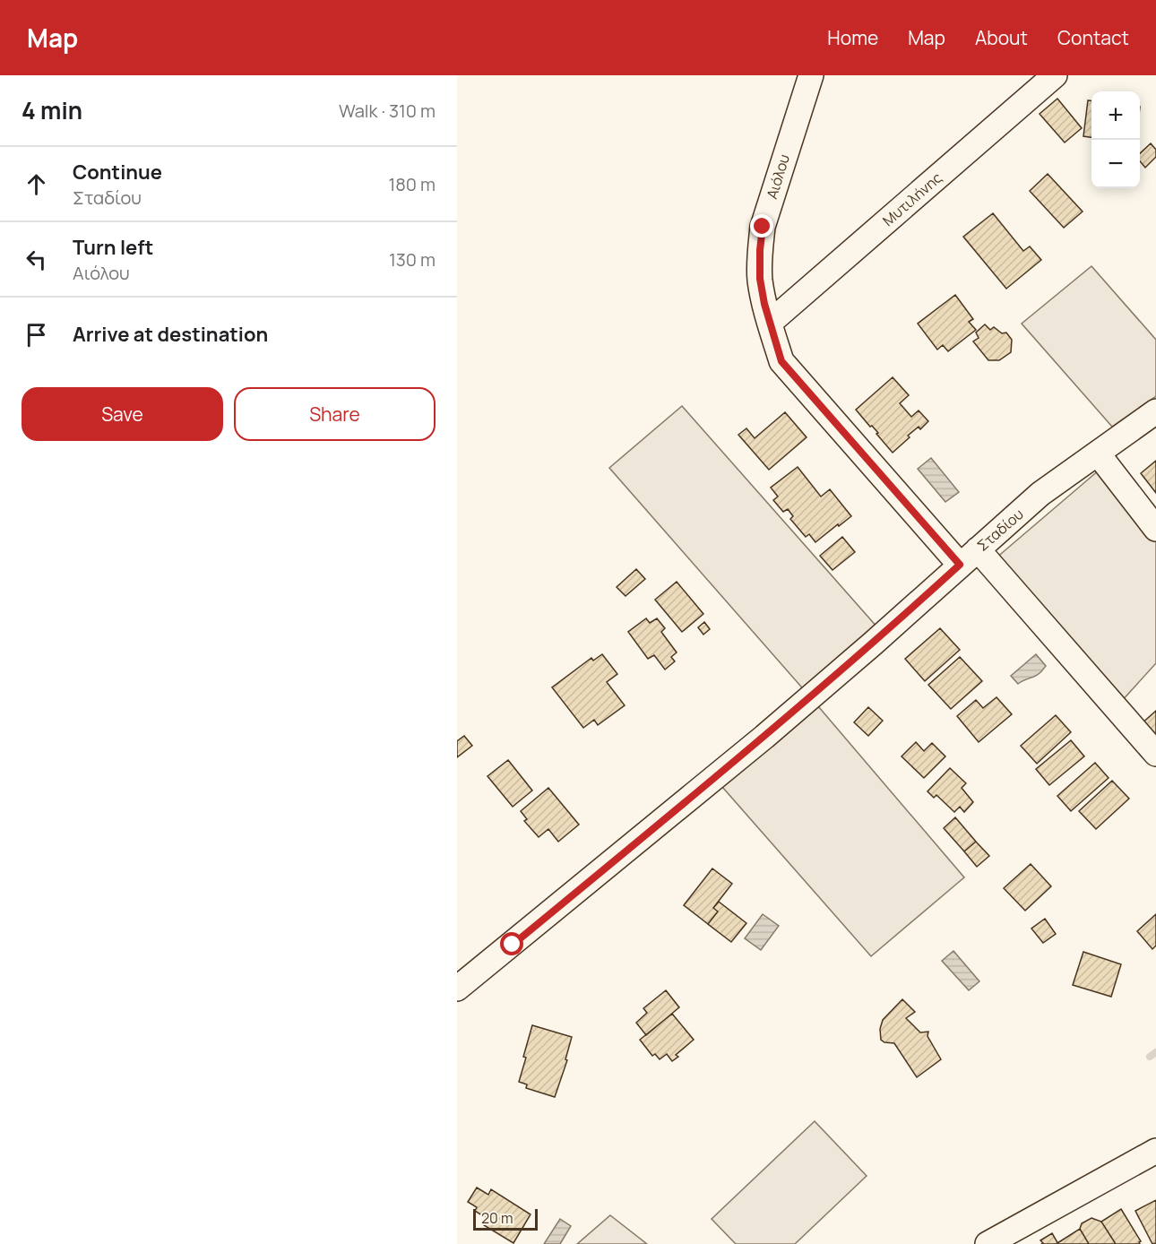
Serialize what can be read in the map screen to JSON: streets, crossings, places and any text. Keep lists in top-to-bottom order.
{
  "streets": {
    "street": ["Αιόλου", "Μυτιλήνης", "Σταδίου"]
  },
  "crossings": [
    ["Αιόλου", "Μυτιλήνης"],
    ["Αιόλου", "Σταδίου"]
  ],
  "scale_bar": "20 m",
  "page": {
    "header": "Map",
    "nav": [
      "Home",
      "Map",
      "About",
      "Contact"
    ],
    "heading": ["4 min", "Walk · 310 m"],
    "map_buttons": ["+", "−"],
    "list": [
      ["Continue", "Σταδίου", "180 m"],
      ["Turn left", "Αιόλου", "130 m"],
      "Arrive at destination"
    ],
    "buttons": ["Save", "Share"],
    "scale": "20 m"
  }
}
